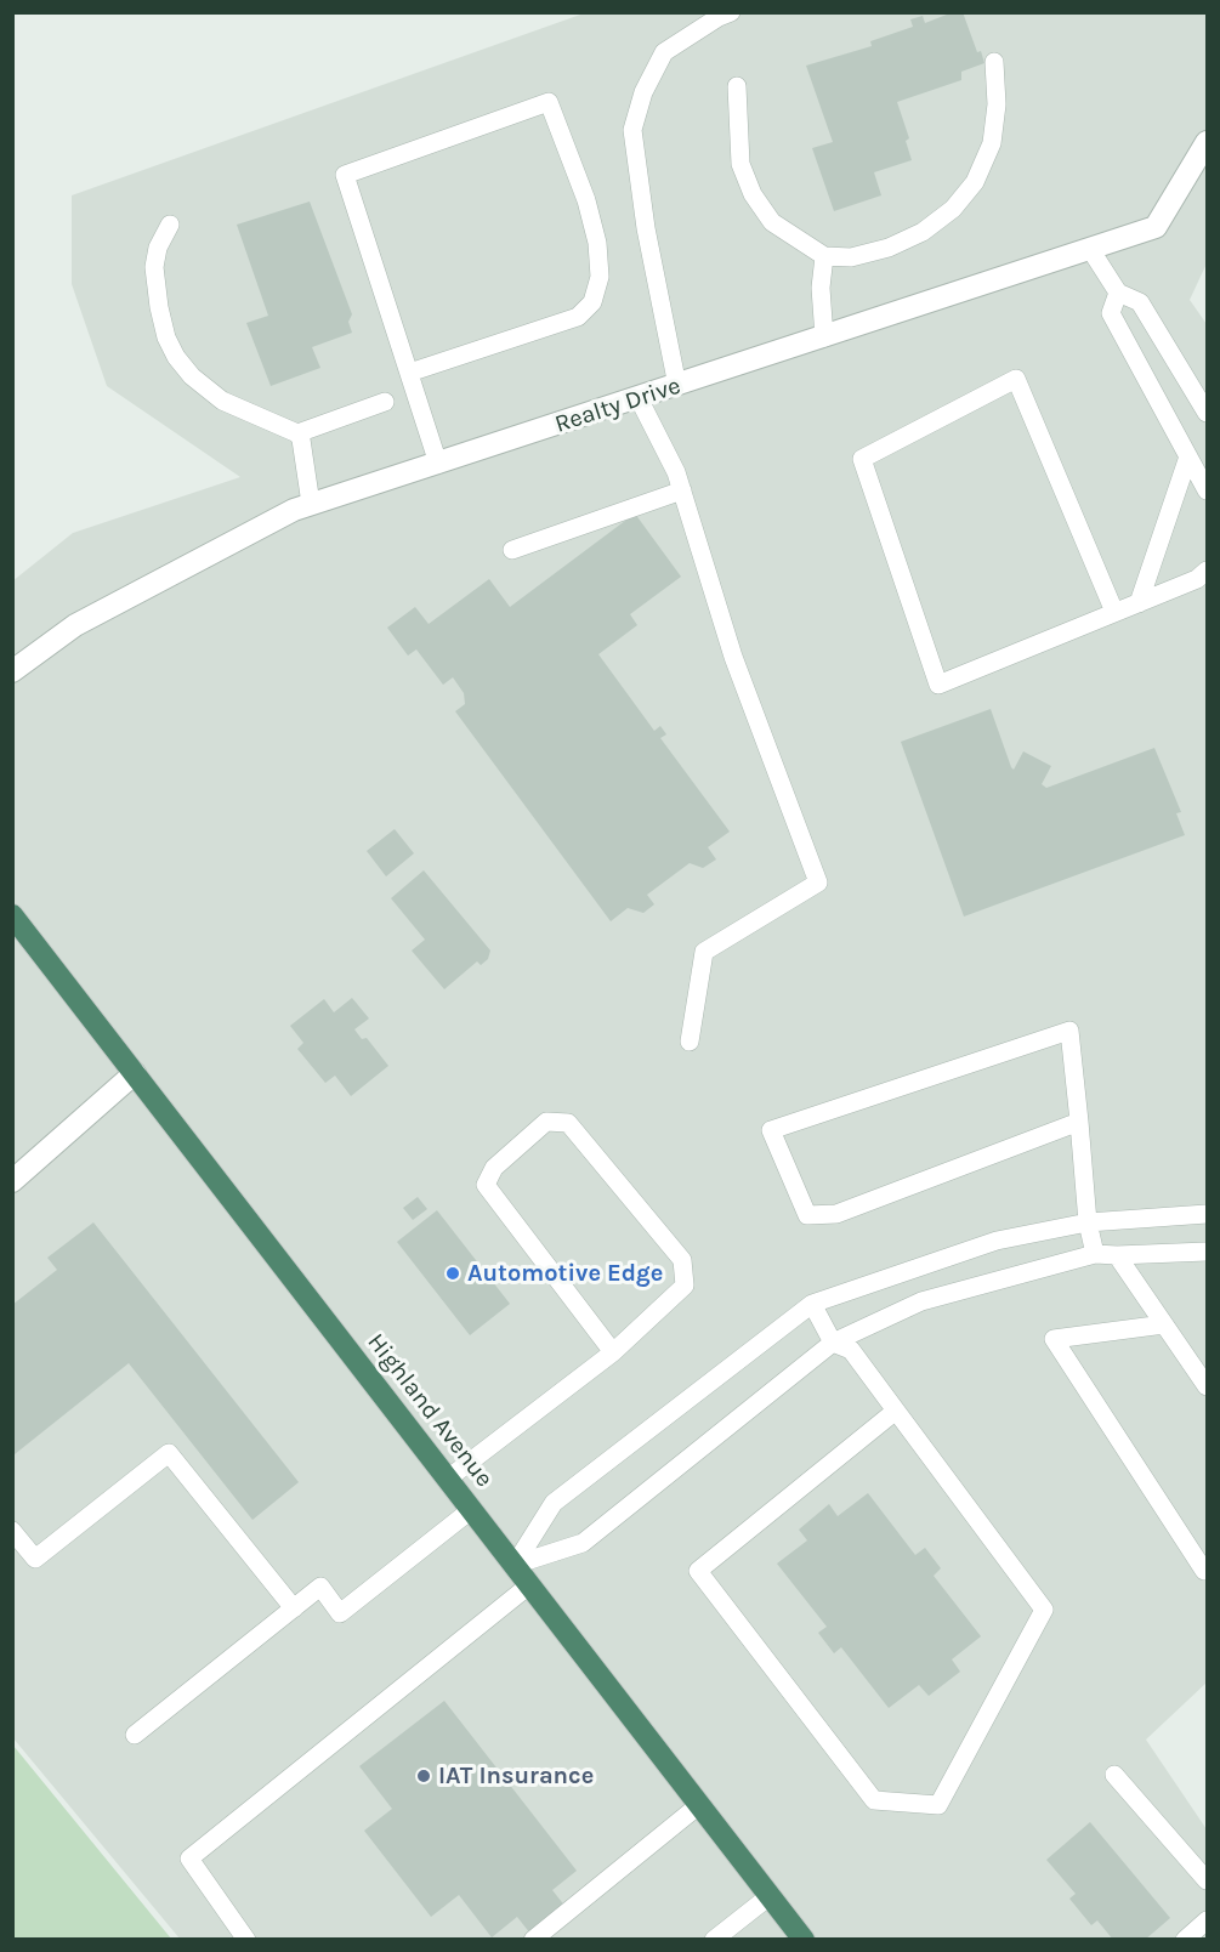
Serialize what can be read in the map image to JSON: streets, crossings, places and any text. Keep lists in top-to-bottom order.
{
  "streets": {
    "highway": ["Highland Avenue"],
    "street": ["Realty Drive"]
  },
  "places": ["Automotive Edge", "IAT Insurance"]
}
